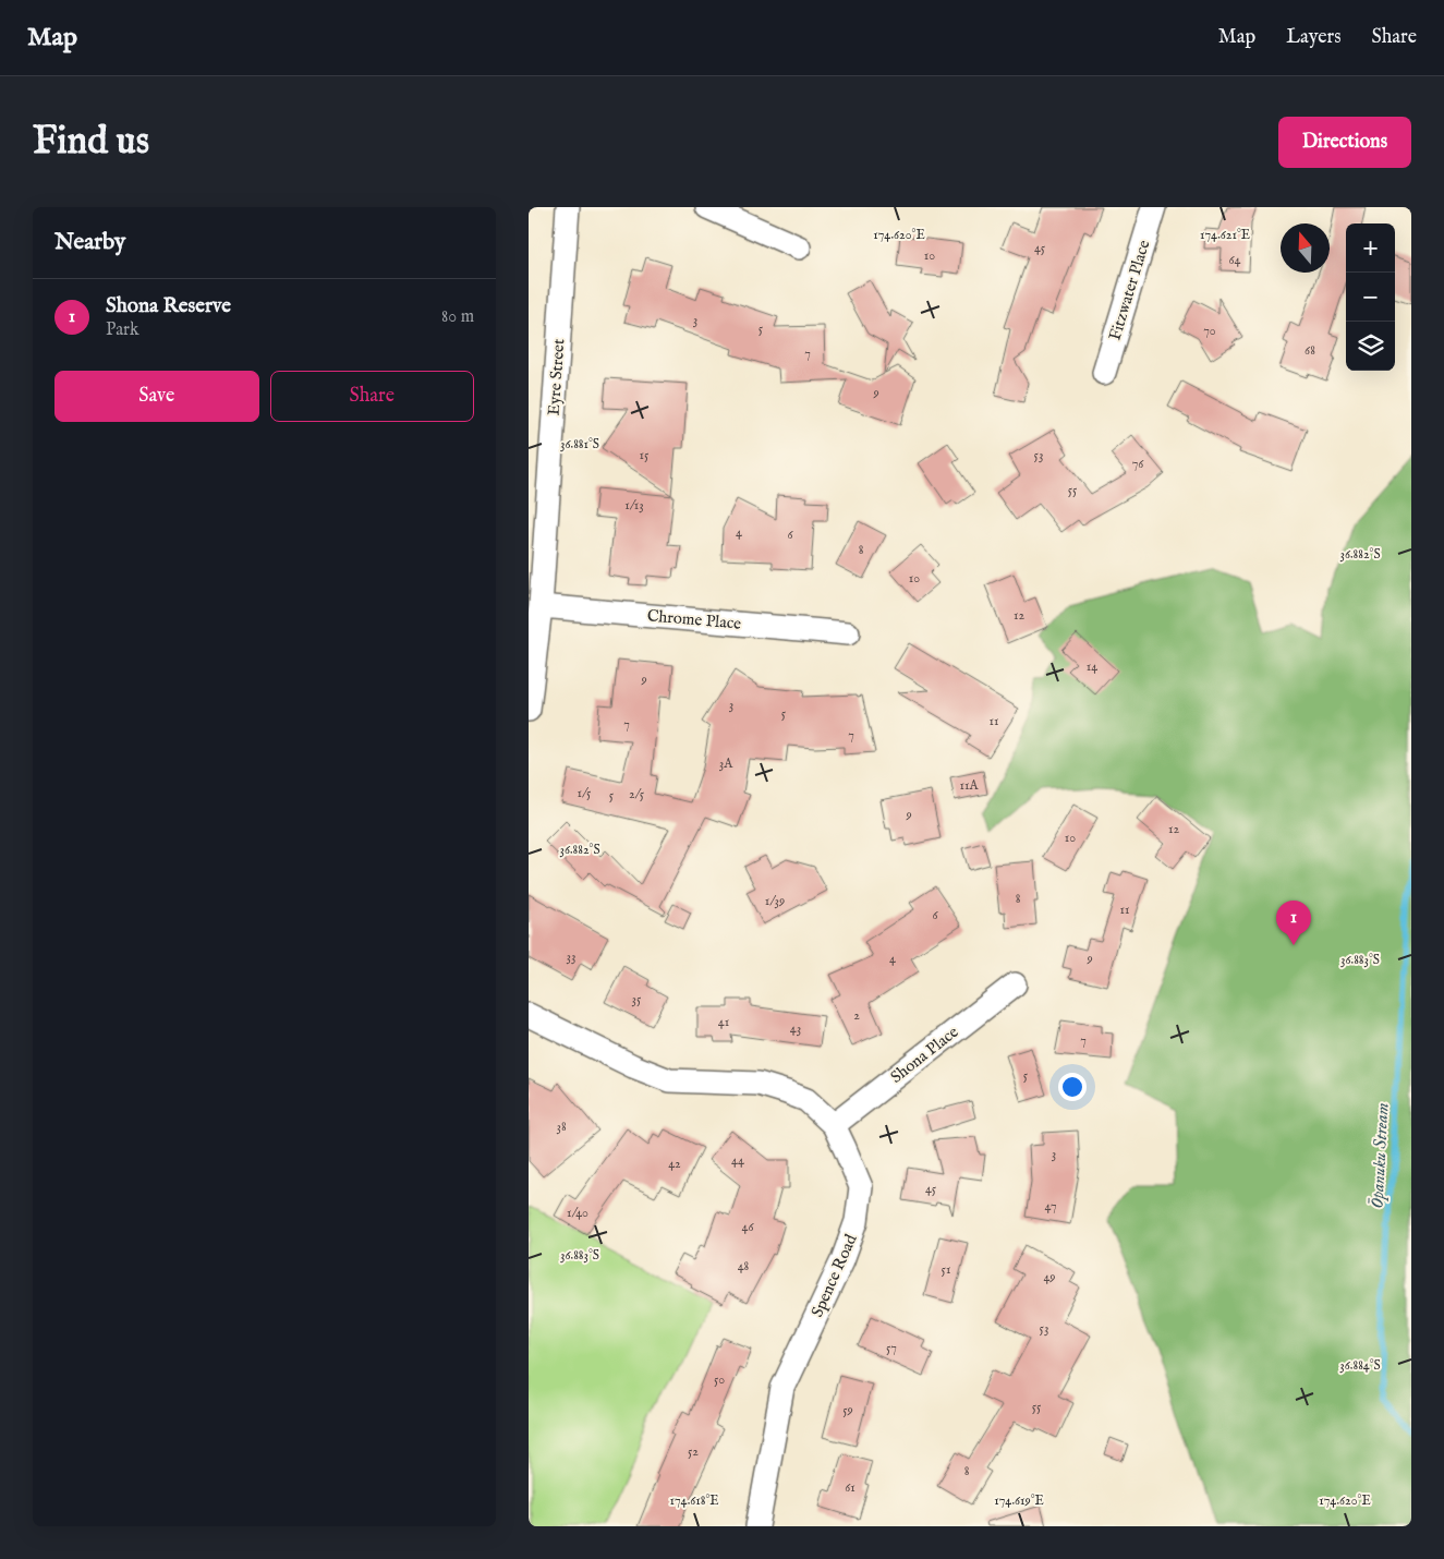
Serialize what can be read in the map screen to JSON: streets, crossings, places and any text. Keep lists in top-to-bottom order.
{
  "streets": {
    "street": [
      "Fitzwater Place",
      "Eyre Street",
      "Chrome Place",
      "Shona Place",
      "Spence Road"
    ]
  },
  "crossings": [
    ["Eyre Street", "Chrome Place"],
    ["Shona Place", "Spence Road"]
  ],
  "water": ["Ōpanuku Stream"],
  "house_numbers": [
    "45",
    "10",
    "64",
    "3",
    "5",
    "70",
    "68",
    "7",
    "9",
    "15",
    "53",
    "76",
    "55",
    "1/13",
    "4",
    "6",
    "8",
    "10",
    "12",
    "14",
    "9",
    "3",
    "5",
    "11",
    "7",
    "7",
    "3A",
    "11A",
    "1/5",
    "2/5",
    "5",
    "9",
    "12",
    "10",
    "8",
    "1/39",
    "11",
    "6",
    "33",
    "4",
    "9",
    "35",
    "2",
    "41",
    "43",
    "7",
    "5",
    "38",
    "3",
    "44",
    "42",
    "45",
    "47",
    "1/40",
    "46",
    "48",
    "51",
    "49",
    "53",
    "57",
    "50",
    "55",
    "59",
    "52",
    "8",
    "61"
  ],
  "north": "top",
  "page": {
    "header": "Map",
    "nav": ["Map", "Layers", "Share"],
    "buttons": [
      "Directions",
      ["Save", "Share"]
    ],
    "title": "Find us",
    "heading": "Nearby",
    "map_buttons": ["+", "−"],
    "list": [
      {
        "mark": "1",
        "name": "Shona Reserve",
        "note": "Park",
        "value": "80 m"
      }
    ],
    "pins": "1"
  },
  "coordinates": [
    "174.621°E",
    "174.620°E",
    "36.881°S",
    "36.882°S",
    "36.883°S",
    "36.884°S",
    "174.618°E",
    "174.619°E"
  ]
}
